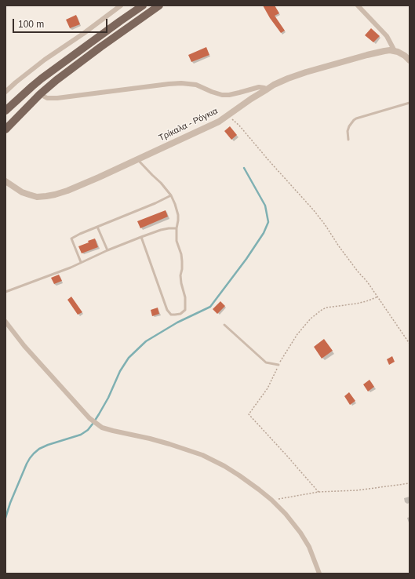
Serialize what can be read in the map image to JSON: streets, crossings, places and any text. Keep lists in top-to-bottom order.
{
  "streets": {
    "street": ["Τρίκαλα - Ρόγκια"]
  },
  "scale_bar": "100 m"
}
